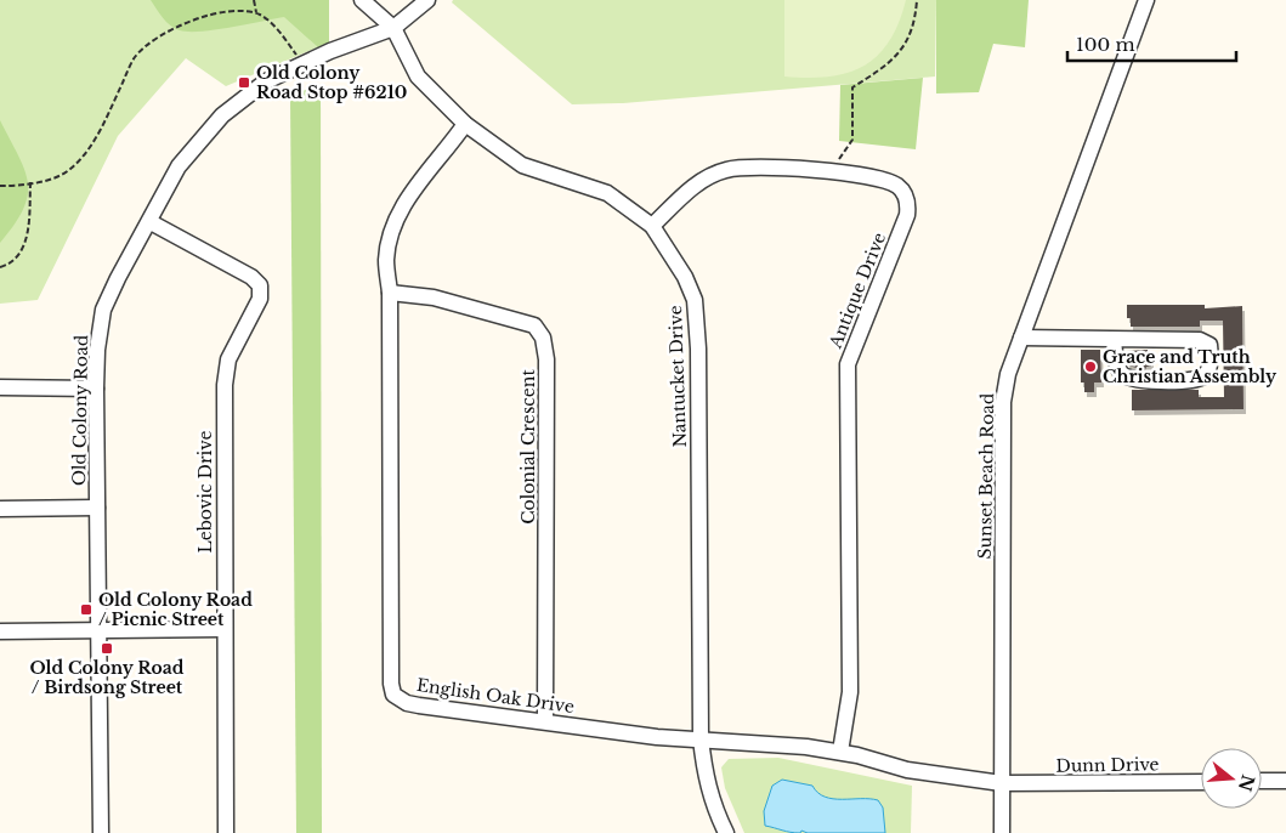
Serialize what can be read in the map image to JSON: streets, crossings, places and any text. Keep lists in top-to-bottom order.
{
  "streets": {
    "street": [
      "Antique Drive",
      "Nantucket Drive",
      "Old Colony Road",
      "Colonial Crescent",
      "Sunset Beach Road",
      "Lebovic Drive",
      "English Oak Drive",
      "Dunn Drive"
    ]
  },
  "crossings": [
    ["Antique Drive", "Nantucket Drive"],
    ["Antique Drive", "English Oak Drive"],
    ["Nantucket Drive", "Old Colony Road"],
    ["Nantucket Drive", "English Oak Drive"],
    ["Old Colony Road", "Lebovic Drive"],
    ["Colonial Crescent", "English Oak Drive"],
    ["Sunset Beach Road", "English Oak Drive"],
    ["Sunset Beach Road", "Dunn Drive"],
    ["English Oak Drive", "Dunn Drive"]
  ],
  "places": {
    "transit": ["Old Colony Road Stop #6210", "Old Colony Road / Picnic Street", "Old Colony Road / Birdsong Street"],
    "other": ["Grace and Truth Christian Assembly"]
  },
  "scale_bar": "100 m",
  "north": "right"
}
